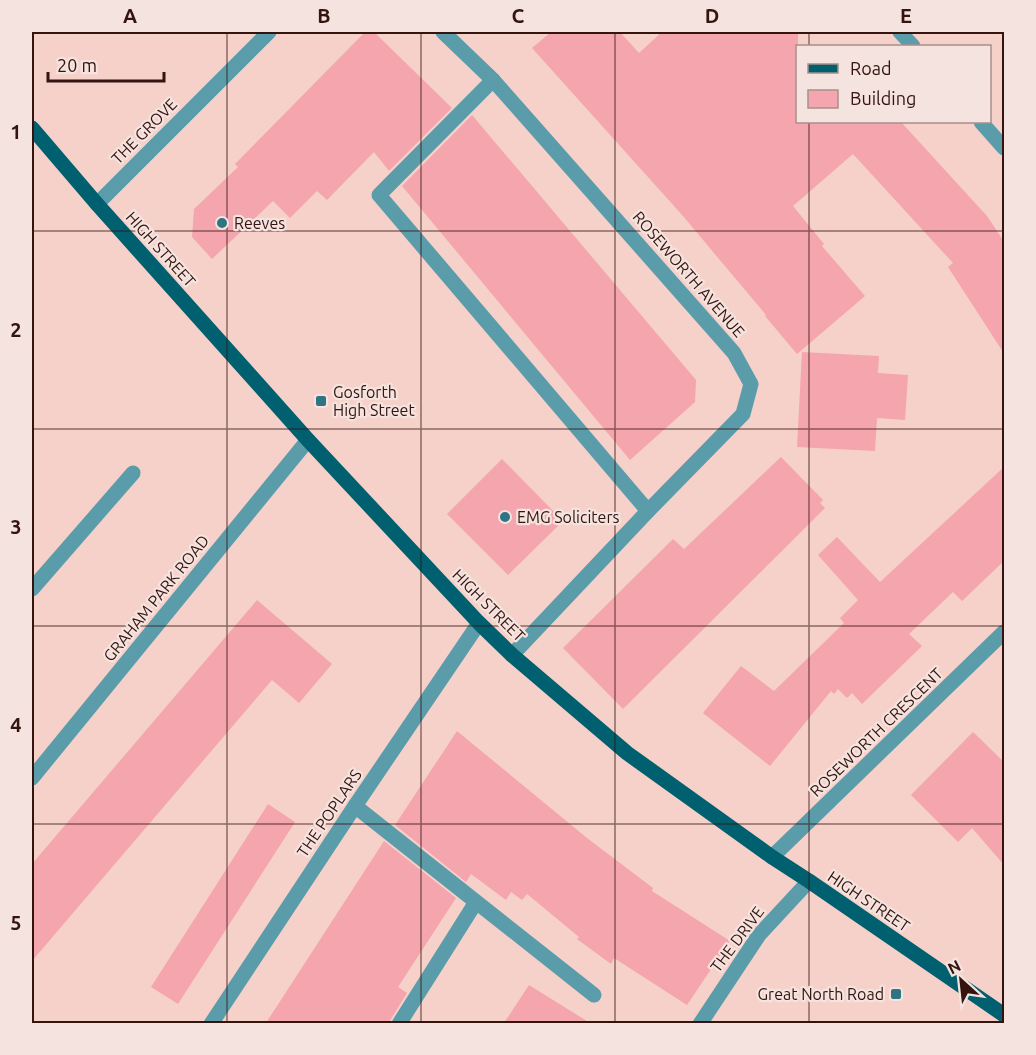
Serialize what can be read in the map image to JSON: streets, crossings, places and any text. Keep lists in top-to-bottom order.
{
  "streets": {
    "main road": ["HIGH STREET"],
    "street": [
      "THE GROVE",
      "ROSEWORTH AVENUE",
      "GRAHAM PARK ROAD",
      "ROSEWORTH CRESCENT",
      "THE POPLARS",
      "THE DRIVE"
    ]
  },
  "crossings": [
    ["THE GROVE", "HIGH STREET"],
    ["HIGH STREET", "ROSEWORTH AVENUE"],
    ["HIGH STREET", "GRAHAM PARK ROAD"],
    ["HIGH STREET", "ROSEWORTH CRESCENT"],
    ["HIGH STREET", "THE POPLARS"],
    ["HIGH STREET", "THE DRIVE"]
  ],
  "places": {
    "other": ["Reeves", "EMG Soliciters"],
    "transit": ["Gosforth High Street", "Great North Road"]
  },
  "legend": ["Road", "Building"],
  "scale_bar": "20 m",
  "north": "top left",
  "grid": {
    "columns": [
      "A",
      "B",
      "C",
      "D",
      "E"
    ],
    "rows": [
      "1",
      "2",
      "3",
      "4",
      "5"
    ]
  }
}
